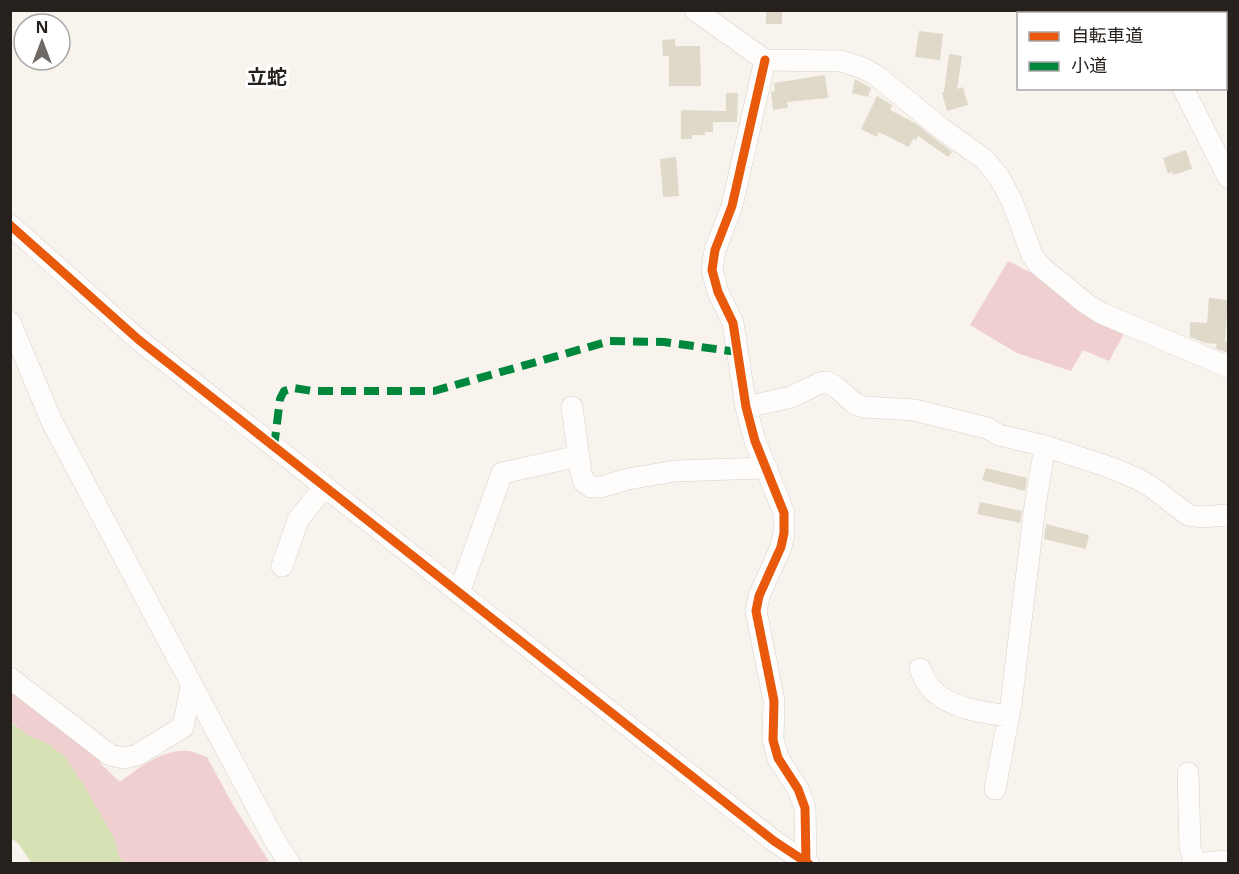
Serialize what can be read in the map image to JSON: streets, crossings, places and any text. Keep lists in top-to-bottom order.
{
  "districts": ["立蛇"],
  "legend": ["自転車道", "小道"],
  "north": "top"
}
